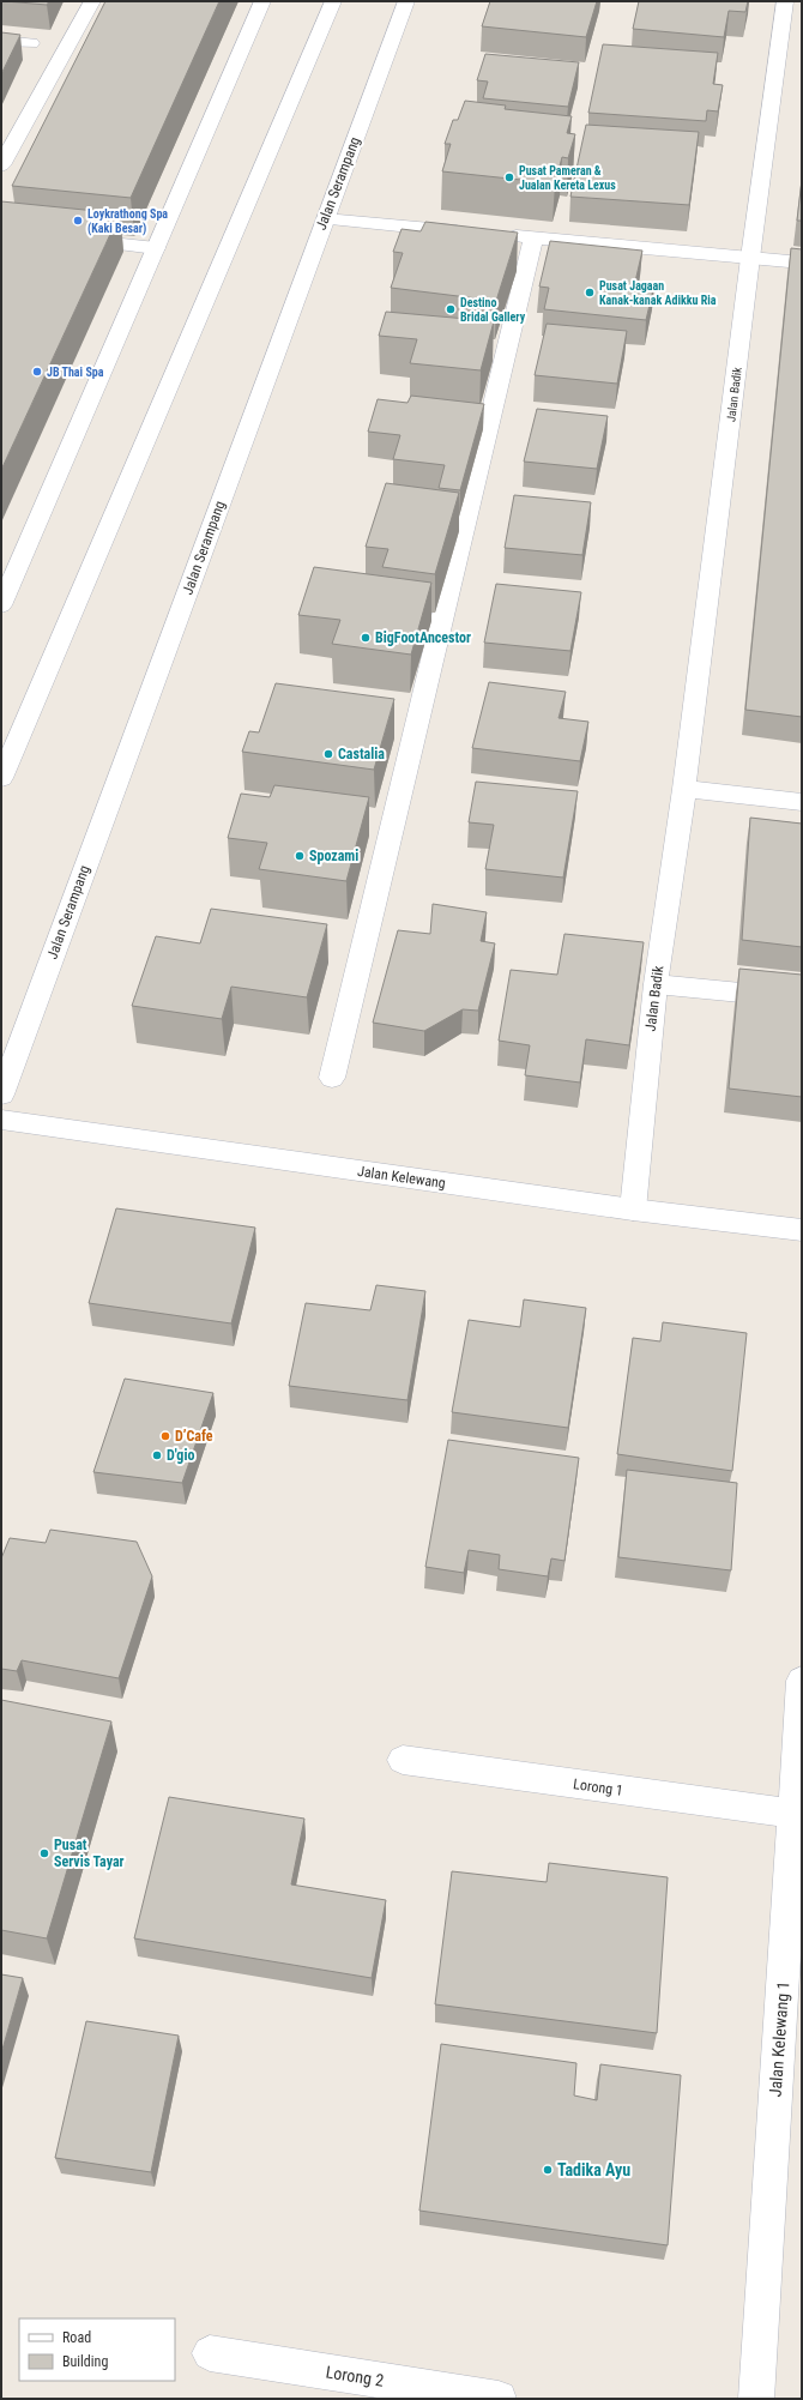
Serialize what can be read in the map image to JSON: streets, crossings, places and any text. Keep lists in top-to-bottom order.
{
  "streets": {
    "street": [
      "Jalan Serampang",
      "Jalan Badik",
      "Jalan Kelewang",
      "Lorong 1",
      "Jalan Kelewang 1",
      "Lorong 2"
    ]
  },
  "crossings": [
    ["Jalan Badik", "Jalan Kelewang"],
    ["Lorong 1", "Jalan Kelewang 1"]
  ],
  "places": [
    "Pusat Pameran & Jualan Kereta Lexus",
    "Loykrathong Spa (Kaki Besar)",
    "Pusat Jagaan Kanak-kanak Adikku Ria",
    "Destino Bridal Gallery",
    "JB Thai Spa",
    "BigFootAncestor",
    "Castalia",
    "Spozami",
    "D’Cafe",
    "D'gio",
    "Pusat Servis Tayar",
    "Tadika Ayu"
  ],
  "legend": ["Road", "Building"]
}
